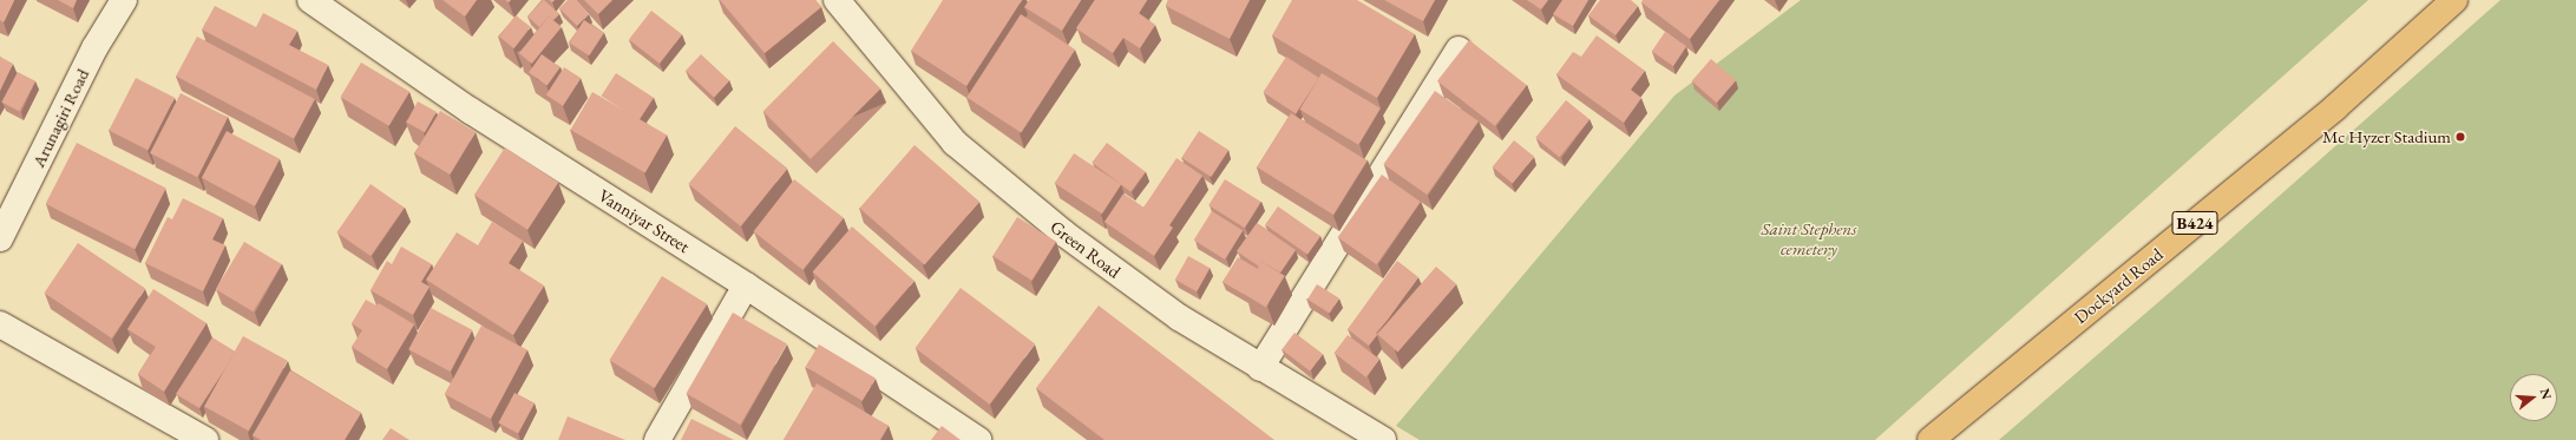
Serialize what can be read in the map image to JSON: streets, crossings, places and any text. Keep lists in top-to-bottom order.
{
  "streets": {
    "main road": ["B424", "Dockyard Road"],
    "street": ["Arunagiri Road", "Vanniyar Street", "Green Road"]
  },
  "parks": ["Saint Stephens cemetery"],
  "places": ["Mc Hyzer Stadium"],
  "north": "right"
}
